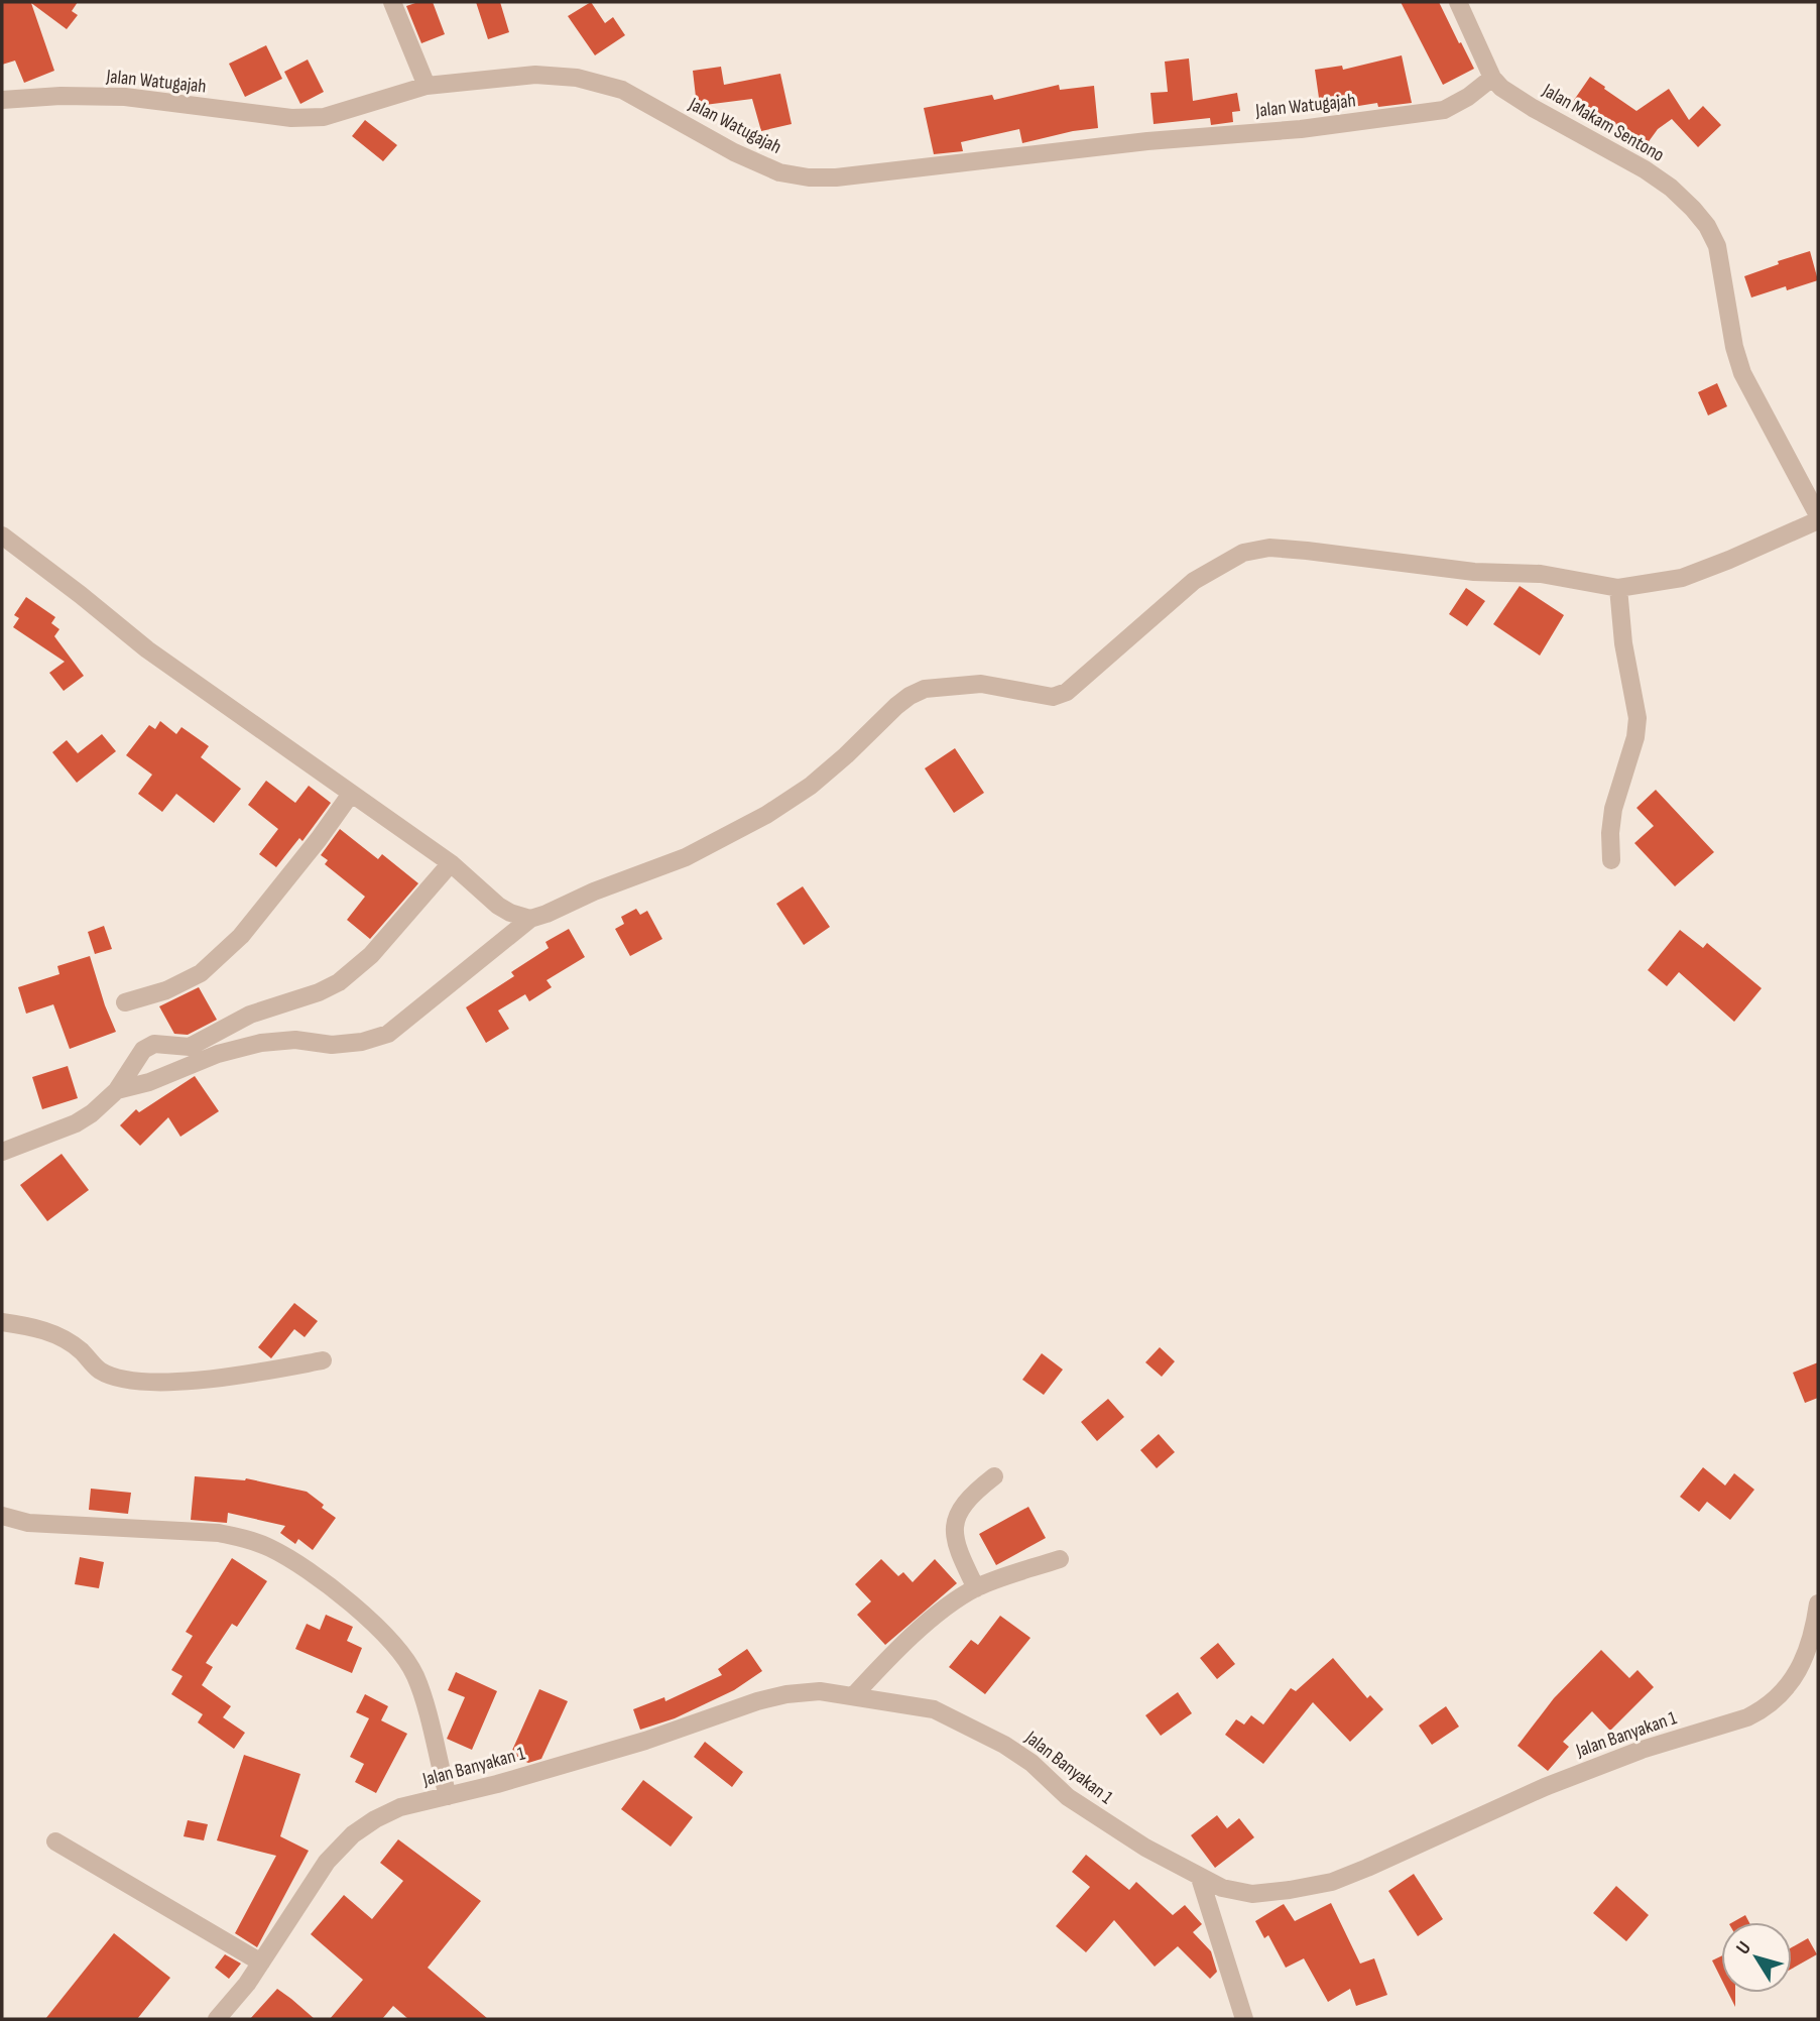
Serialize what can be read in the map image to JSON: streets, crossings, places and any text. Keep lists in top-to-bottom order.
{
  "streets": {
    "street": ["Jalan Watugajah", "Jalan Makam Sentono", "Jalan Banyakan 1"]
  },
  "crossings": [
    ["Jalan Watugajah", "Jalan Makam Sentono"]
  ],
  "north": "top left"
}
